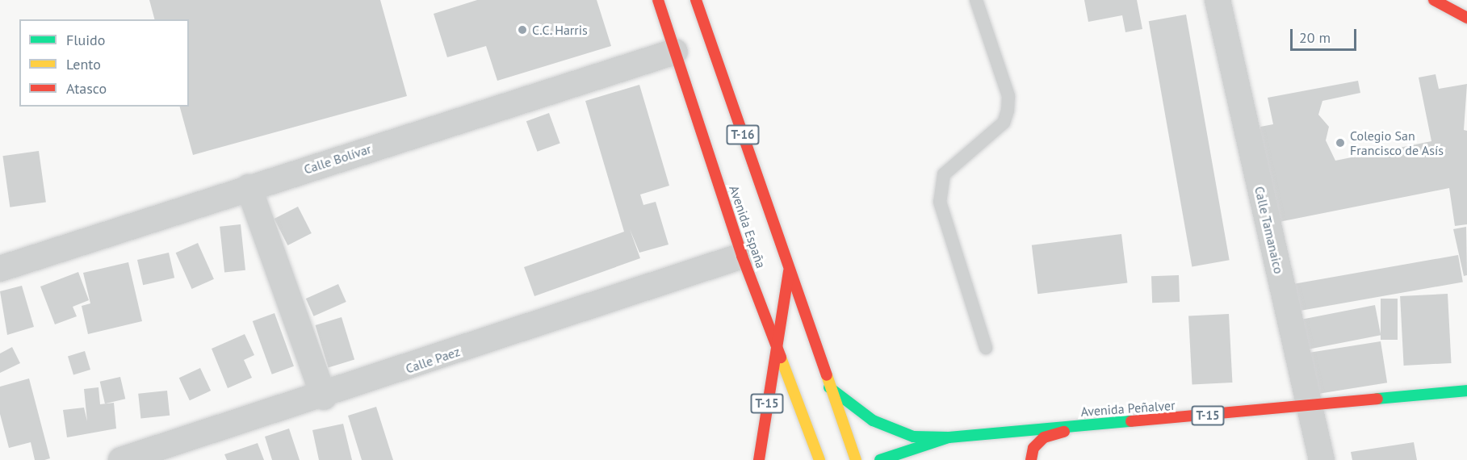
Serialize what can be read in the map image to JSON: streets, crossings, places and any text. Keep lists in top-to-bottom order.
{
  "streets": {
    "main road": [
      "T-16",
      "Avenida España",
      "T-15",
      "Avenida Peñalver"
    ],
    "street": ["Calle Bolívar", "Calle Tamanaico", "Calle Paez"]
  },
  "crossings": [
    ["T-16", "Avenida España"],
    ["T-16", "T-15"],
    ["Calle Bolívar", "Avenida España"],
    ["Avenida España", "Calle Paez"],
    ["Avenida España", "T-15"],
    ["Calle Tamanaico", "Avenida Peñalver"],
    ["T-15", "Avenida Peñalver"]
  ],
  "places": ["C.C. Harris", "Colegio San Francisco de Asís"],
  "legend": ["Fluido", "Lento", "Atasco"],
  "scale_bar": "20 m"
}
